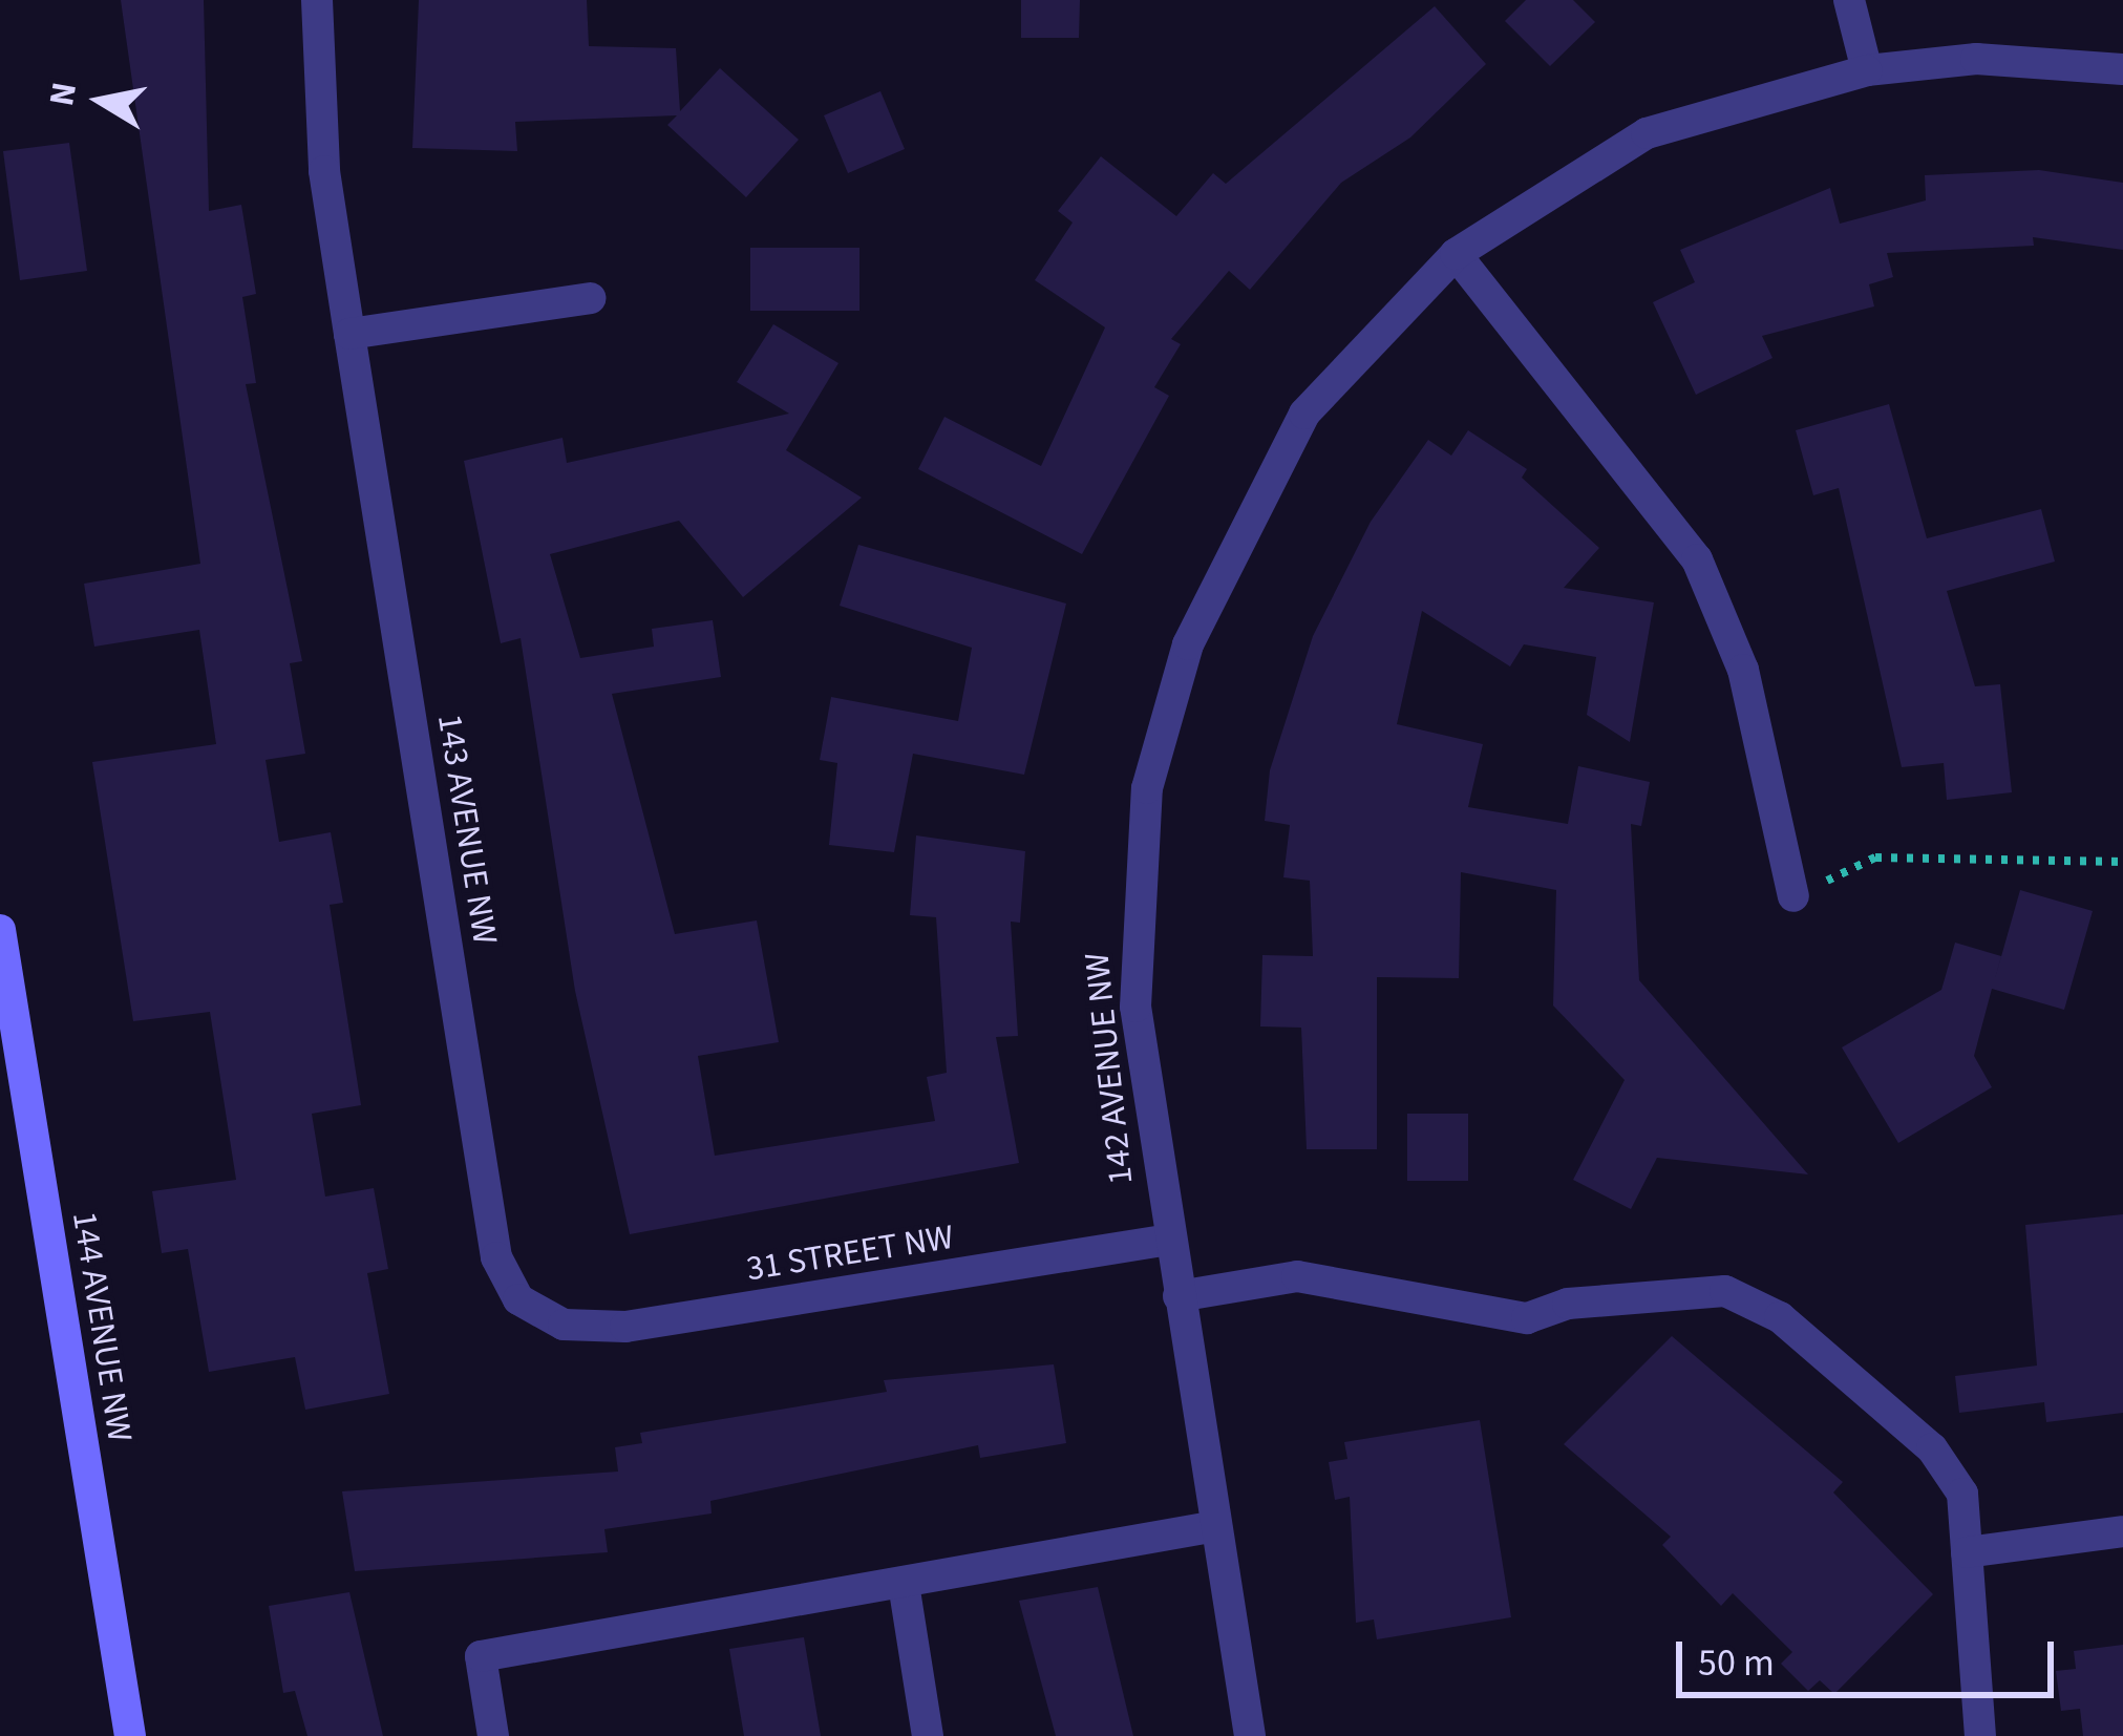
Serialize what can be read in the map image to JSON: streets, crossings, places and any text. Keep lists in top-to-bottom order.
{
  "streets": {
    "main road": ["144 AVENUE NW"],
    "street": ["143 AVENUE NW", "142 AVENUE NW", "31 STREET NW"]
  },
  "crossings": [
    ["143 AVENUE NW", "31 STREET NW"],
    ["142 AVENUE NW", "31 STREET NW"]
  ],
  "scale_bar": "50 m",
  "north": "left"
}
